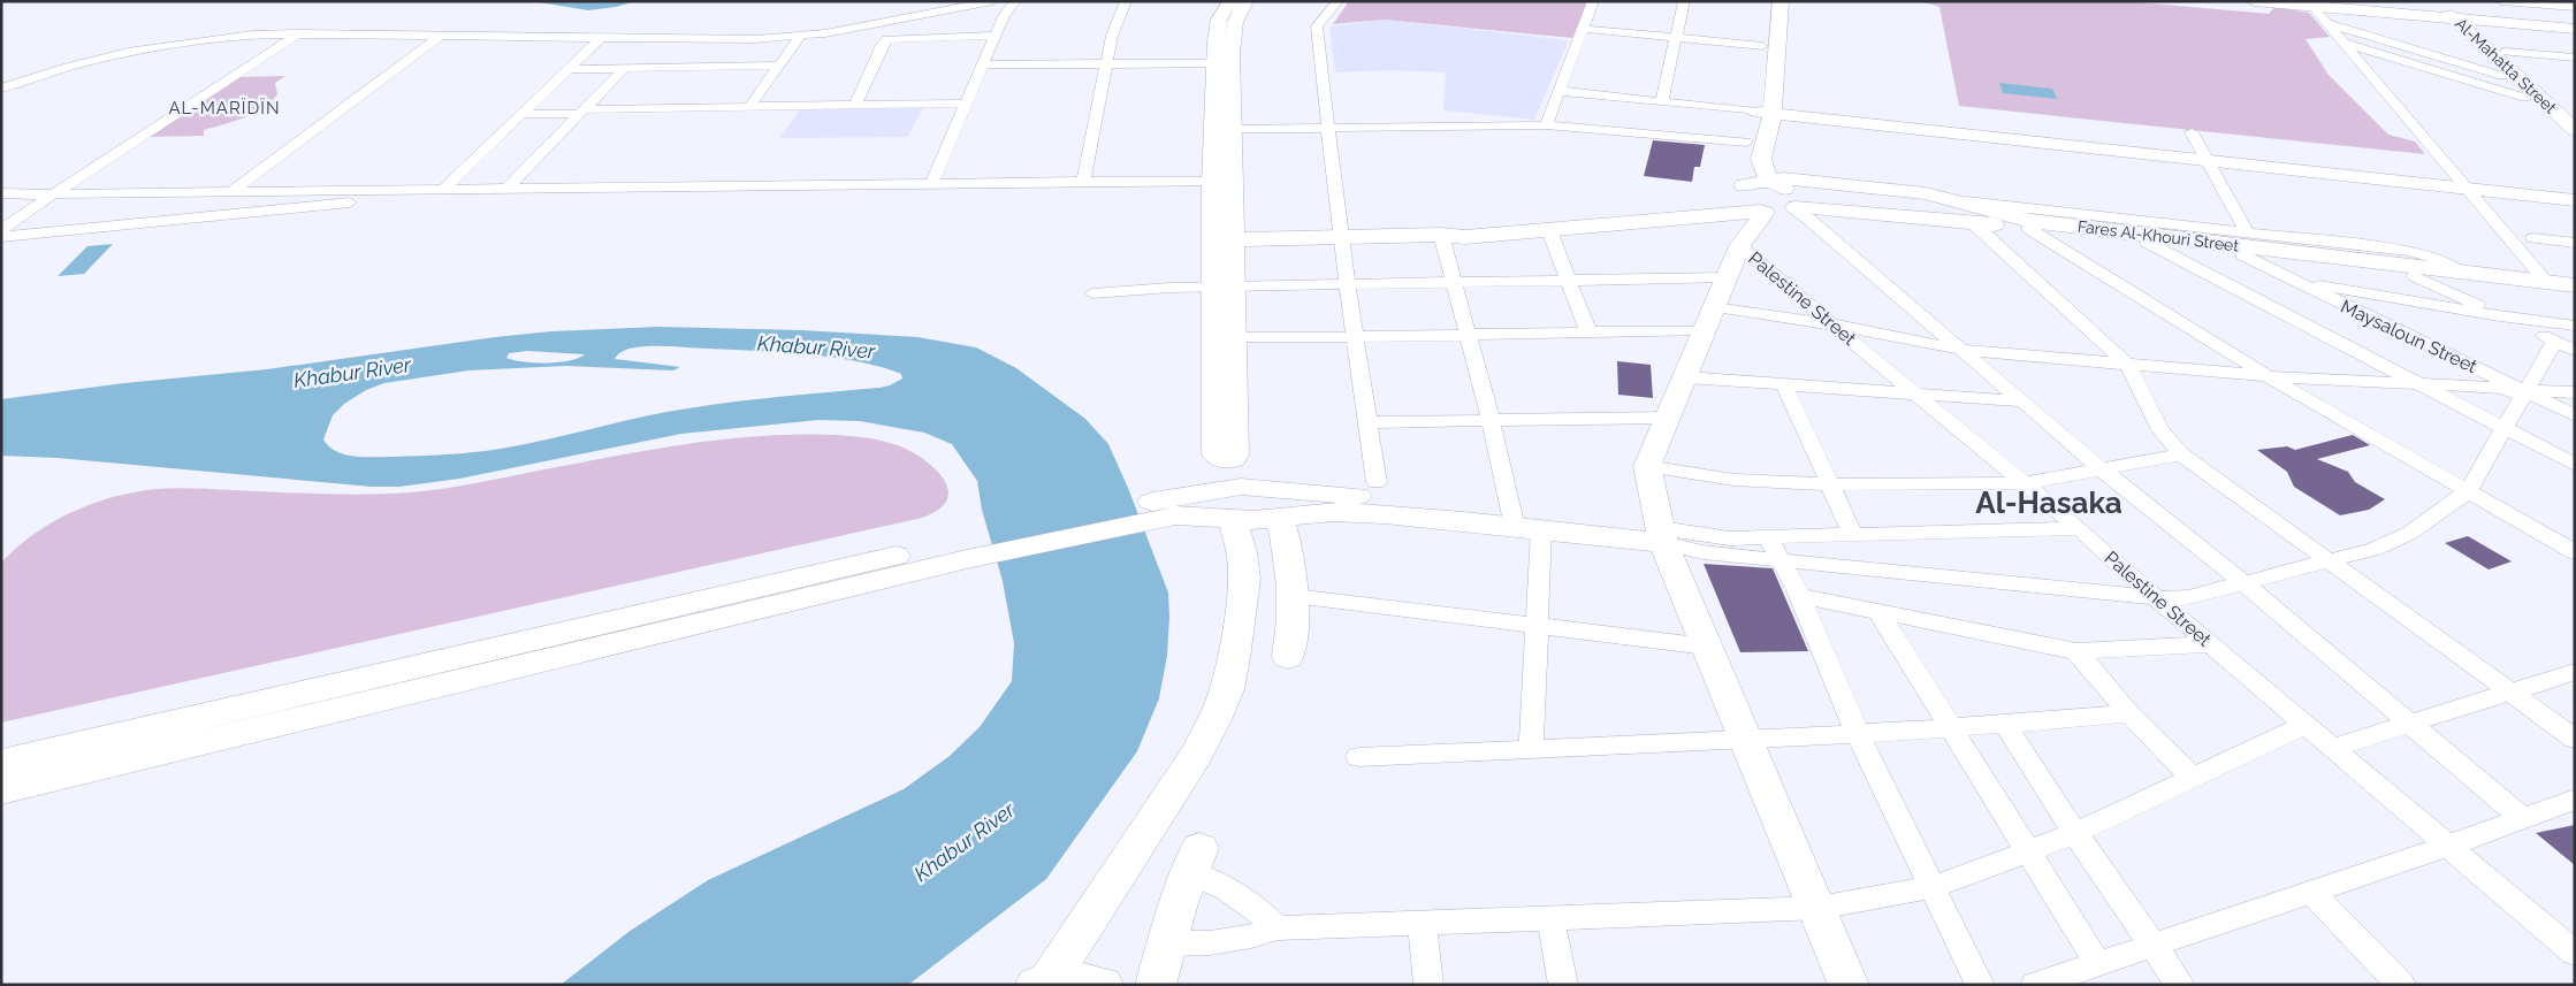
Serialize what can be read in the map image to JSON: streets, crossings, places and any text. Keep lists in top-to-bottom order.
{
  "streets": {
    "street": [
      "Al-Mahatta Street",
      "Fares Al-Khouri Street",
      "Palestine Street",
      "Maysaloun Street"
    ]
  },
  "districts": ["AL-MARÏDÏN", "Al-Hasaka"],
  "water": ["Khabur River"]
}
